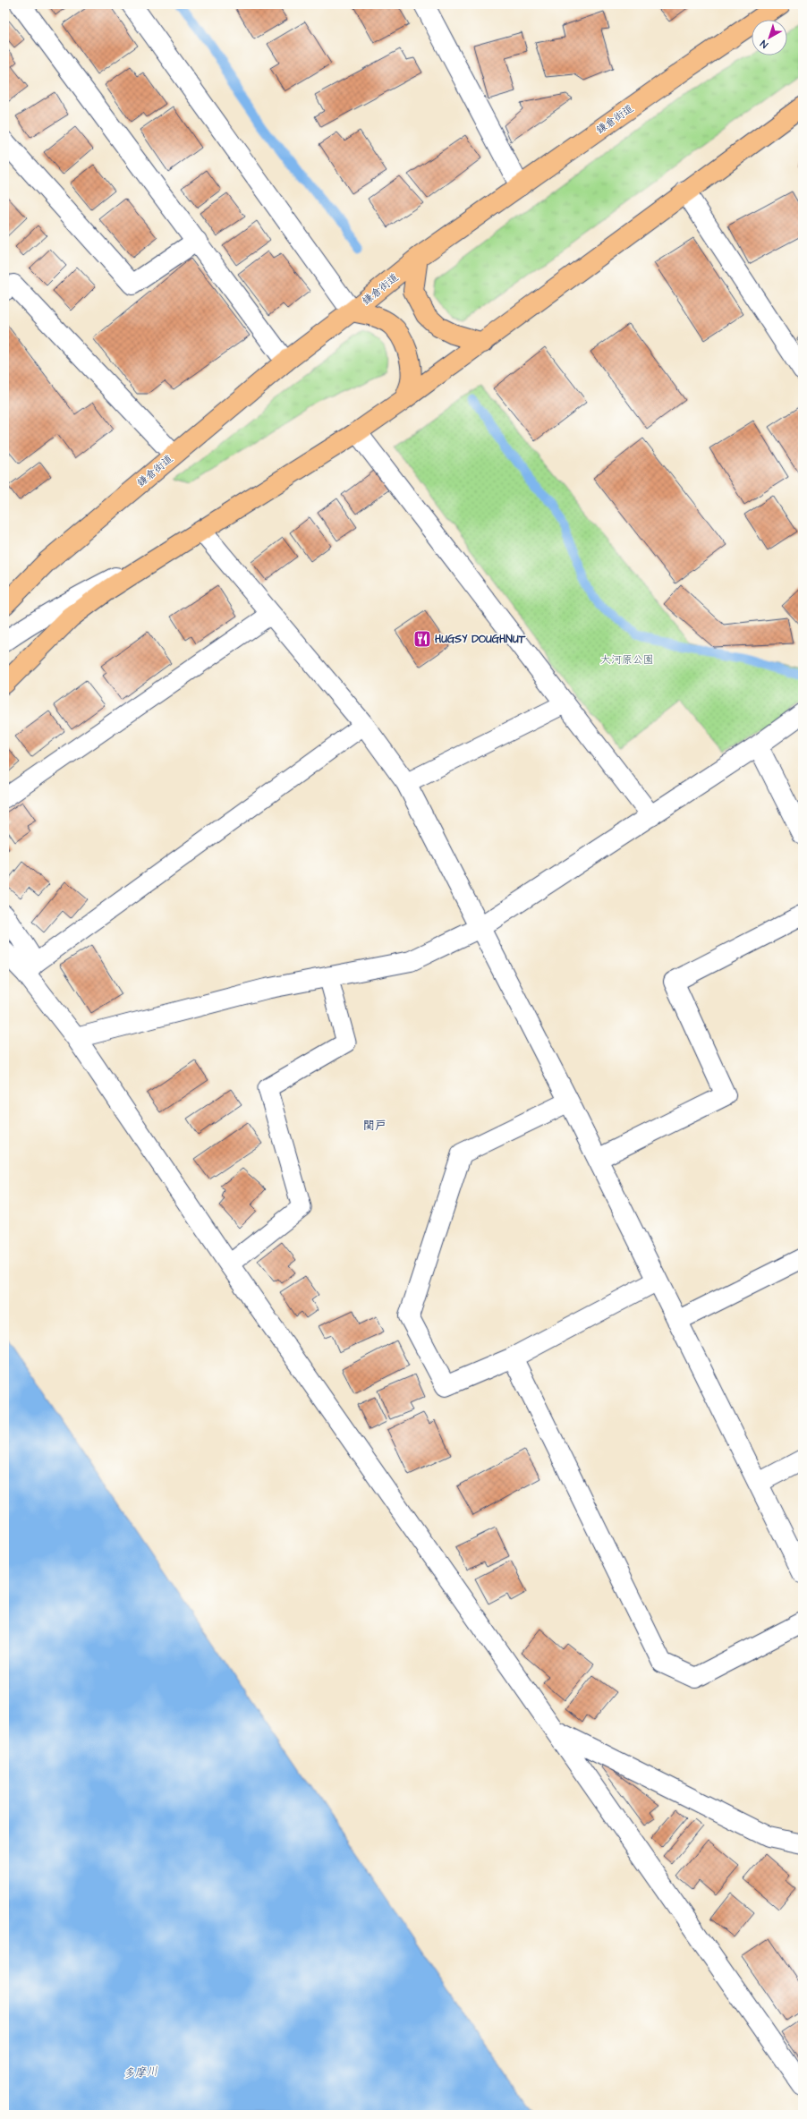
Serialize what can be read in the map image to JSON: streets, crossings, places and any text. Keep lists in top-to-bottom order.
{
  "streets": {
    "main road": ["鎌倉街道"]
  },
  "districts": ["関戸"],
  "water": ["多摩川"],
  "parks": ["大河原公園"],
  "places": {
    "restaurant": ["HUGSY DOUGHNUT"]
  },
  "north": "bottom left"
}
